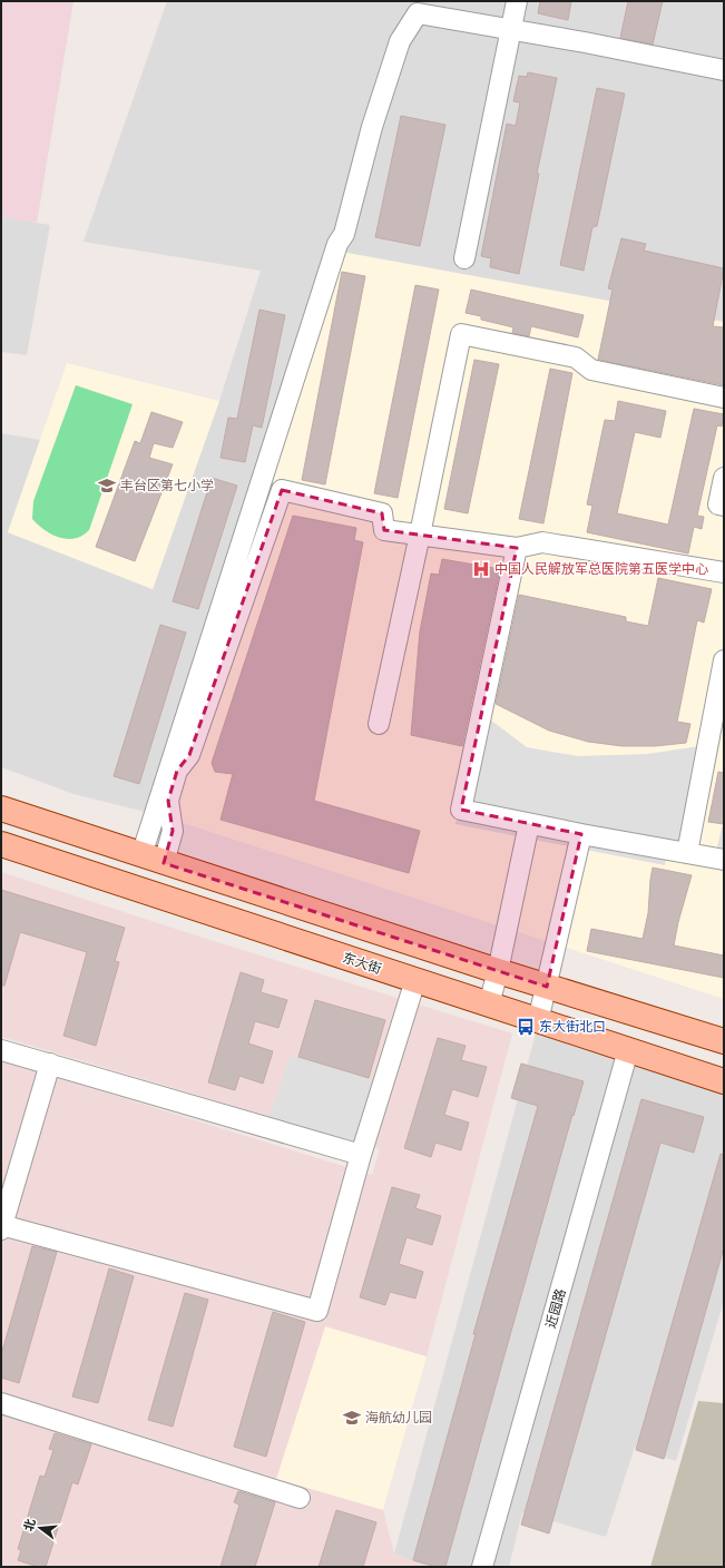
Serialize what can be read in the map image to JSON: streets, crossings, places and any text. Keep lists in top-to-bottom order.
{
  "streets": {
    "main road": ["东大街"],
    "street": ["近园路"]
  },
  "crossings": [
    ["东大街", "近园路"]
  ],
  "places": {
    "school or university": ["丰台区第七小学", "海航幼儿园"],
    "hospital": ["中国人民解放军总医院第五医学中心"],
    "bus stop": ["东大街北口"]
  },
  "north": "left"
}
